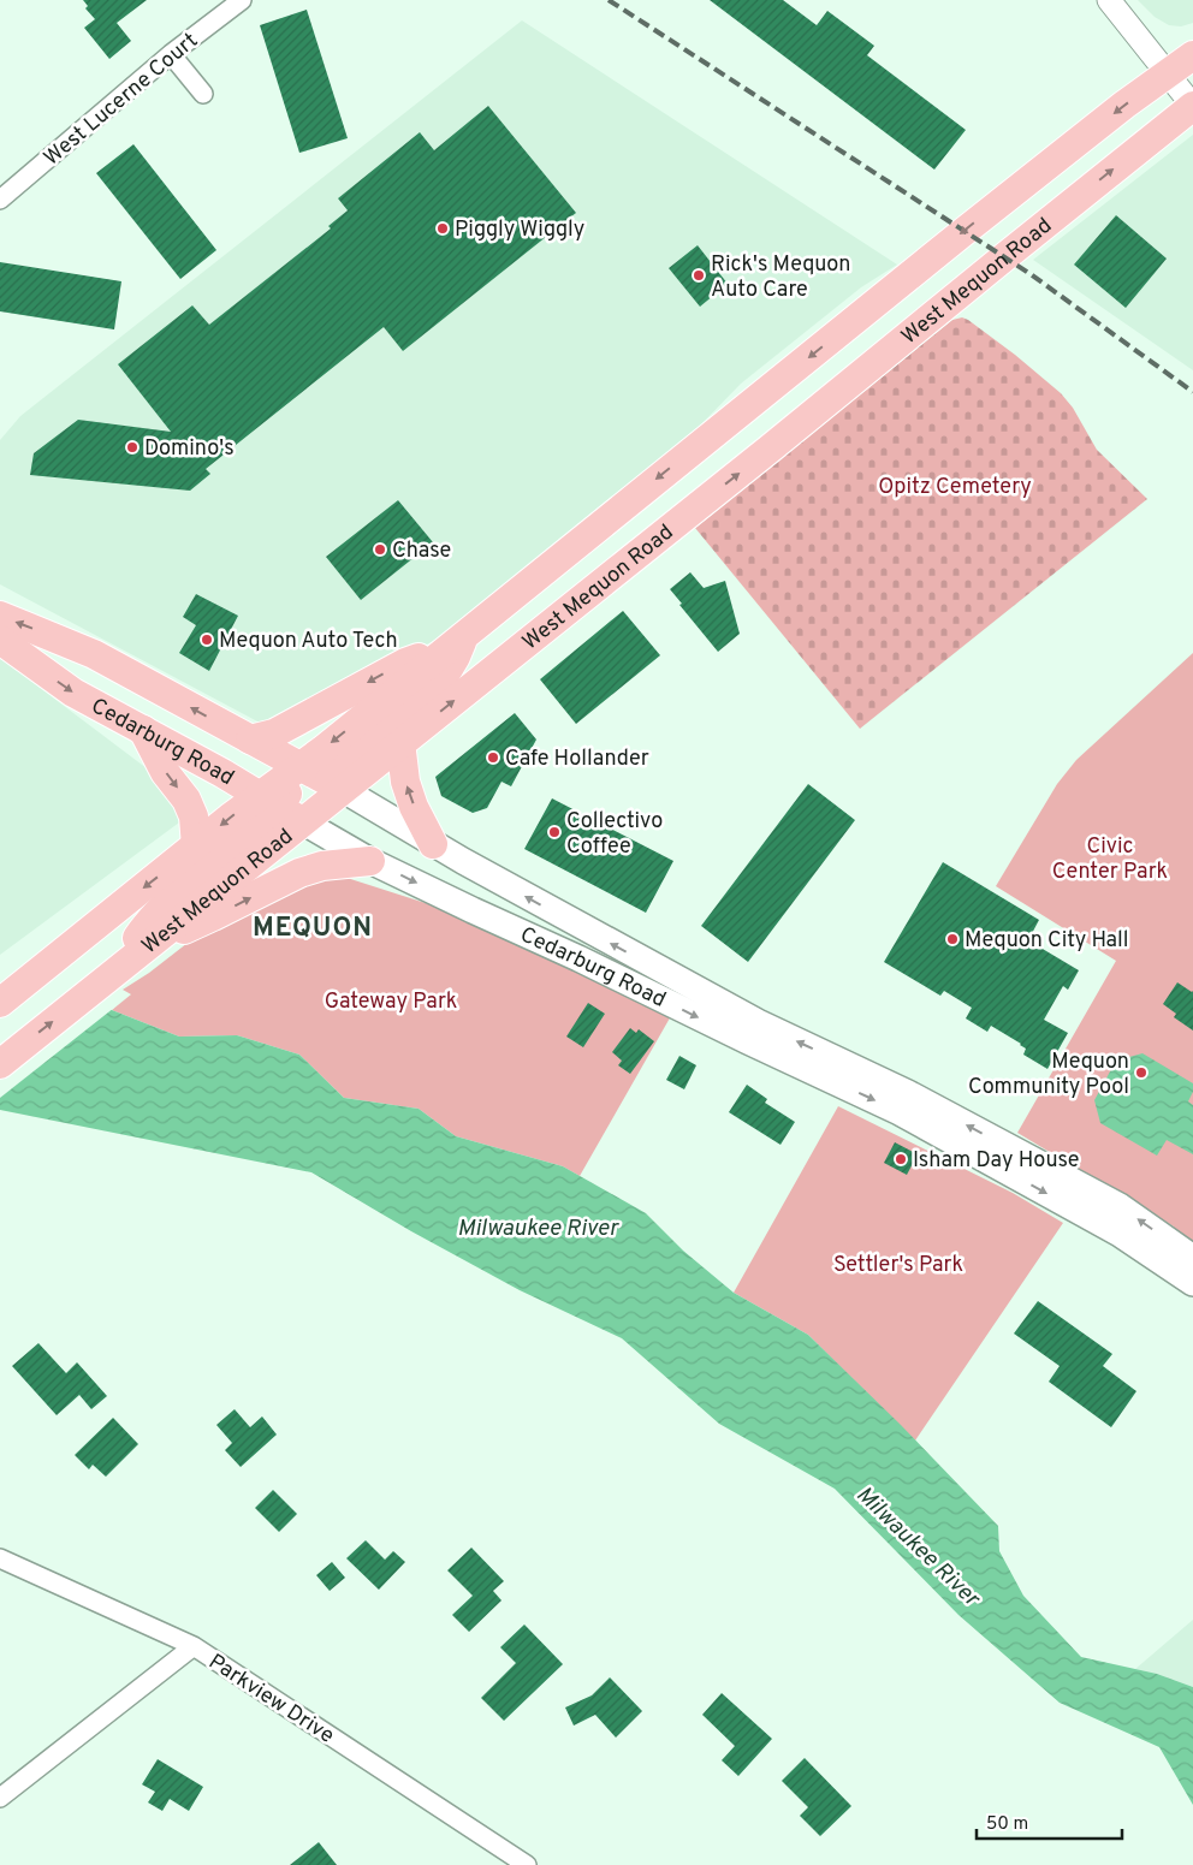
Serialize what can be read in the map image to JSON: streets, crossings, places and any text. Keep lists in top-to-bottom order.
{
  "streets": {
    "main road": ["West Mequon Road", "Cedarburg Road"],
    "street": ["West Lucerne Court", "Parkview Drive"]
  },
  "crossings": [
    ["West Mequon Road", "Cedarburg Road"]
  ],
  "districts": ["MEQUON"],
  "water": ["Milwaukee River"],
  "parks": [
    "Opitz Cemetery",
    "Civic Center Park",
    "Gateway Park",
    "Settler's Park"
  ],
  "places": [
    "Piggly Wiggly",
    "Rick's Mequon Auto Care",
    "Domino's",
    "Chase",
    "Mequon Auto Tech",
    "Cafe Hollander",
    "Collectivo Coffee",
    "Mequon City Hall",
    "Mequon Community Pool",
    "Isham Day House"
  ],
  "scale_bar": "50 m"
}
